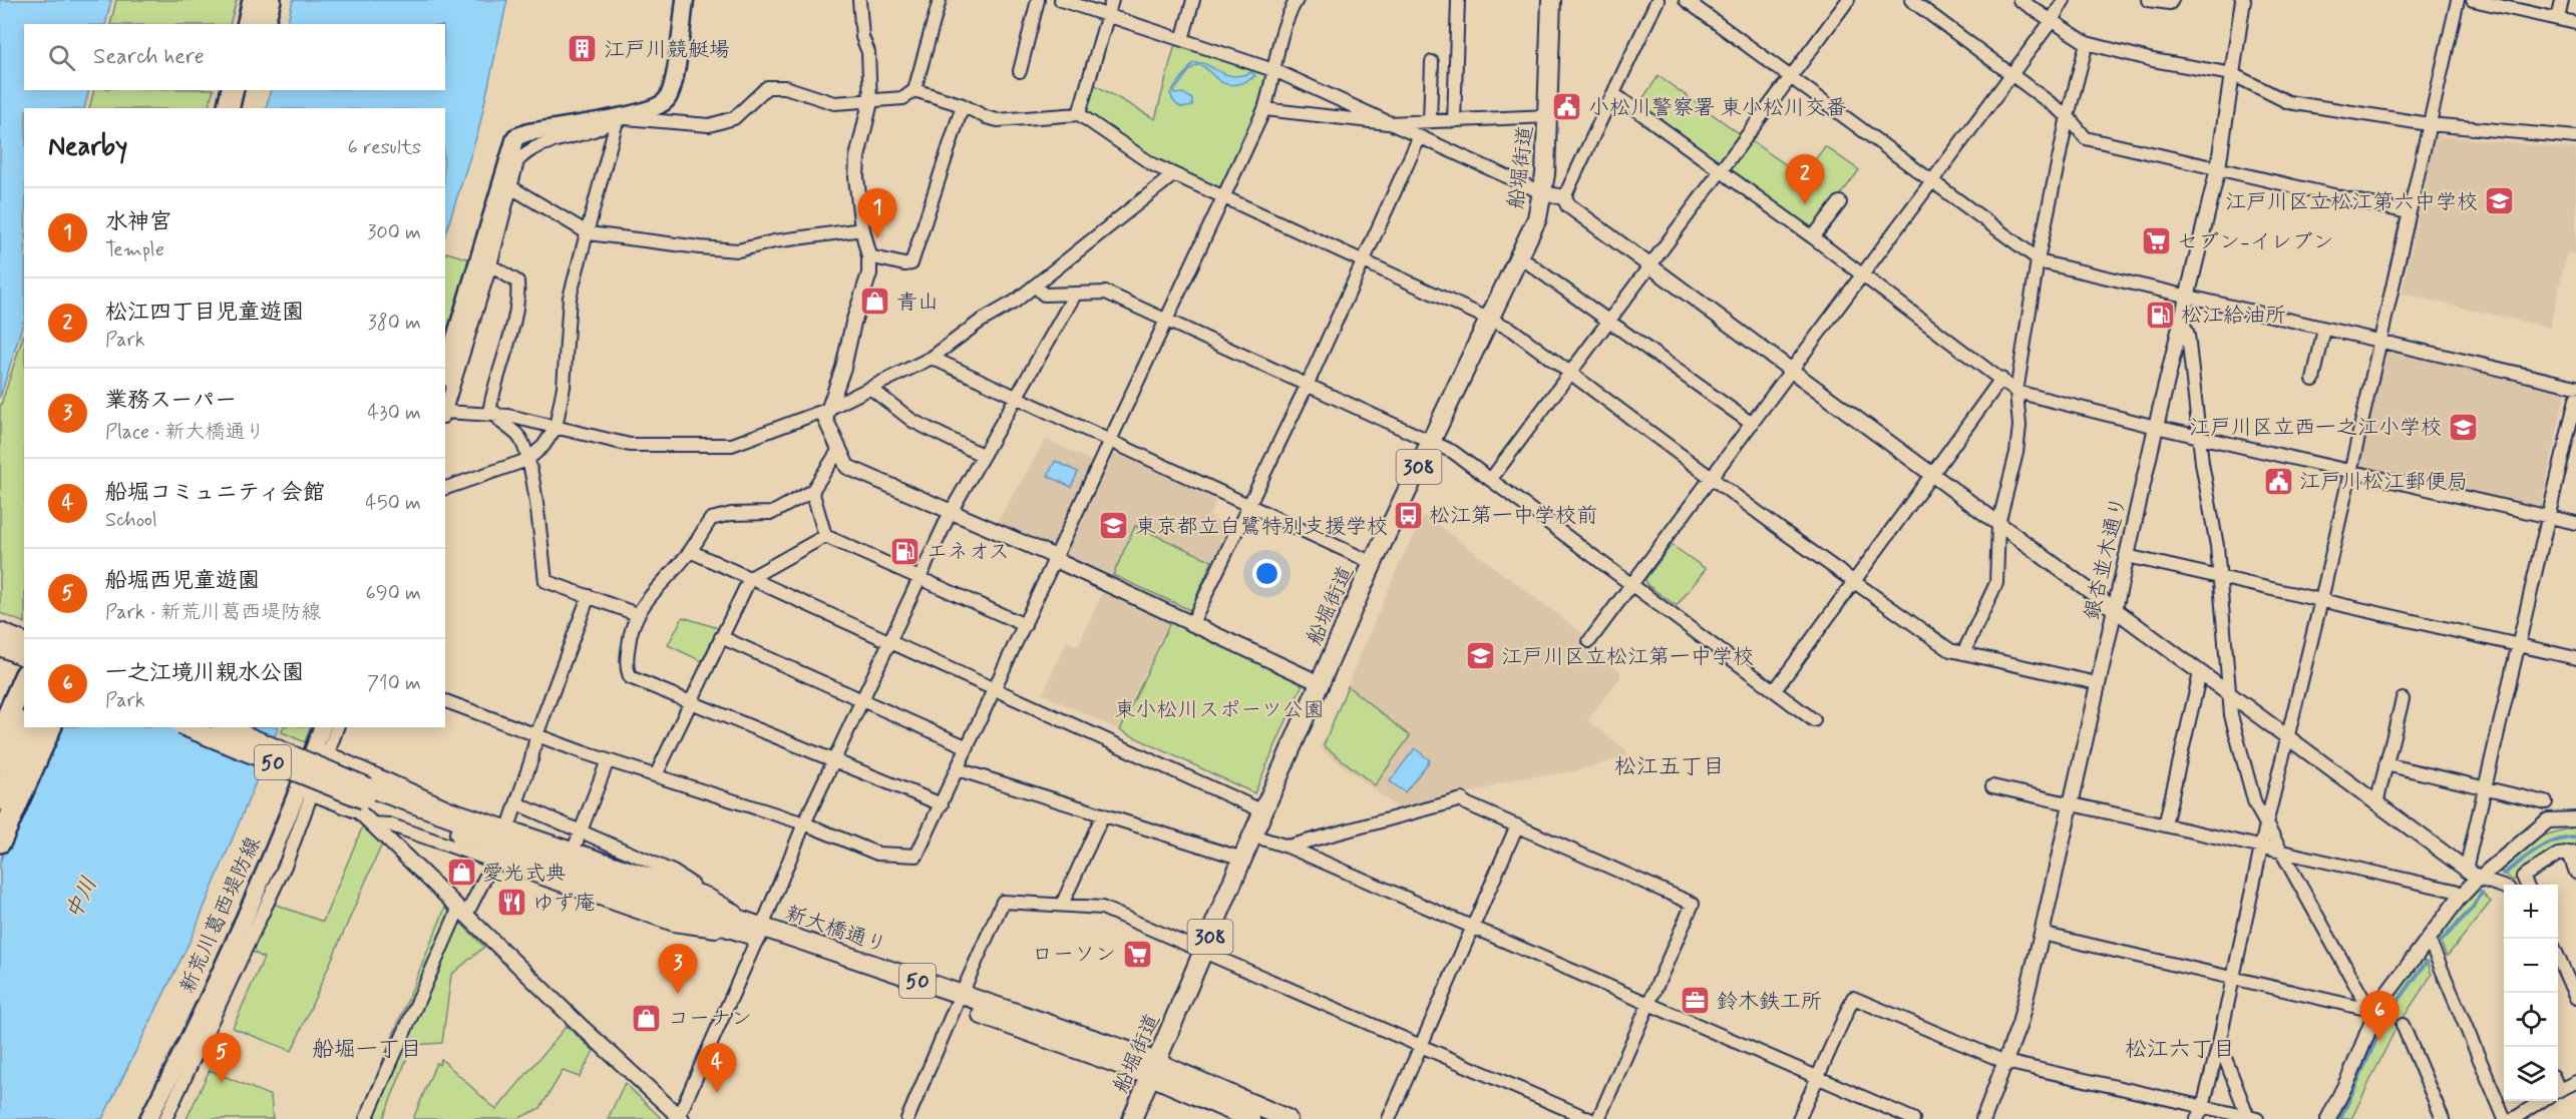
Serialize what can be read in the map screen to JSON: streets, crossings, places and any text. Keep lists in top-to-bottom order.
{
  "streets": {
    "main road": [
      "船堀街道",
      "308",
      "50",
      "新荒川葛西堤防線",
      "新大橋通り"
    ],
    "street": ["銀杏並木通り"]
  },
  "crossings": [
    ["船堀街道", "新大橋通り"],
    ["50", "新大橋通り"]
  ],
  "districts": ["松江五丁目", "船堀一丁目", "松江六丁目"],
  "water": ["中川"],
  "parks": ["東小松川スポーツ公園"],
  "places": {
    "building": ["江戸川競艇場"],
    "public building": ["小松川警察署 東小松川交番", "江戸川松江郵便局"],
    "school or university": [
      "江戸川区立松江第六中学校",
      "江戸川区立西一之江小学校",
      "東京都立白鷺特別支援学校",
      "江戸川区立松江第一中学校"
    ],
    "supermarket": ["セブン-イレブン", "ローソン"],
    "shop": ["青山", "愛光式典", "コーナン"],
    "fuel station": ["松江給油所", "エネオス"],
    "bus stop": ["松江第一中学校前"],
    "restaurant": ["ゆず庵"],
    "office": ["鈴木鉄工所"]
  },
  "page": {
    "search": "Search here",
    "heading": ["Nearby", "6 results"],
    "pins": [
      "2",
      "1",
      "3",
      "6",
      "5",
      "4"
    ],
    "list": [
      {
        "mark": "1",
        "name": "水神宮",
        "note": "Temple",
        "value": "300 m"
      },
      {
        "mark": "2",
        "name": "松江四丁目児童遊園",
        "note": "Park",
        "value": "380 m"
      },
      {
        "mark": "3",
        "name": "業務スーパー",
        "note": "Place · 新大橋通り",
        "value": "430 m"
      },
      {
        "mark": "4",
        "name": "船堀コミュニティ会館",
        "note": "School",
        "value": "450 m"
      },
      {
        "mark": "5",
        "name": "船堀西児童遊園",
        "note": "Park · 新荒川葛西堤防線",
        "value": "690 m"
      },
      {
        "mark": "6",
        "name": "一之江境川親水公園",
        "note": "Park",
        "value": "710 m"
      }
    ],
    "map_buttons": ["+", "−"]
  }
}
